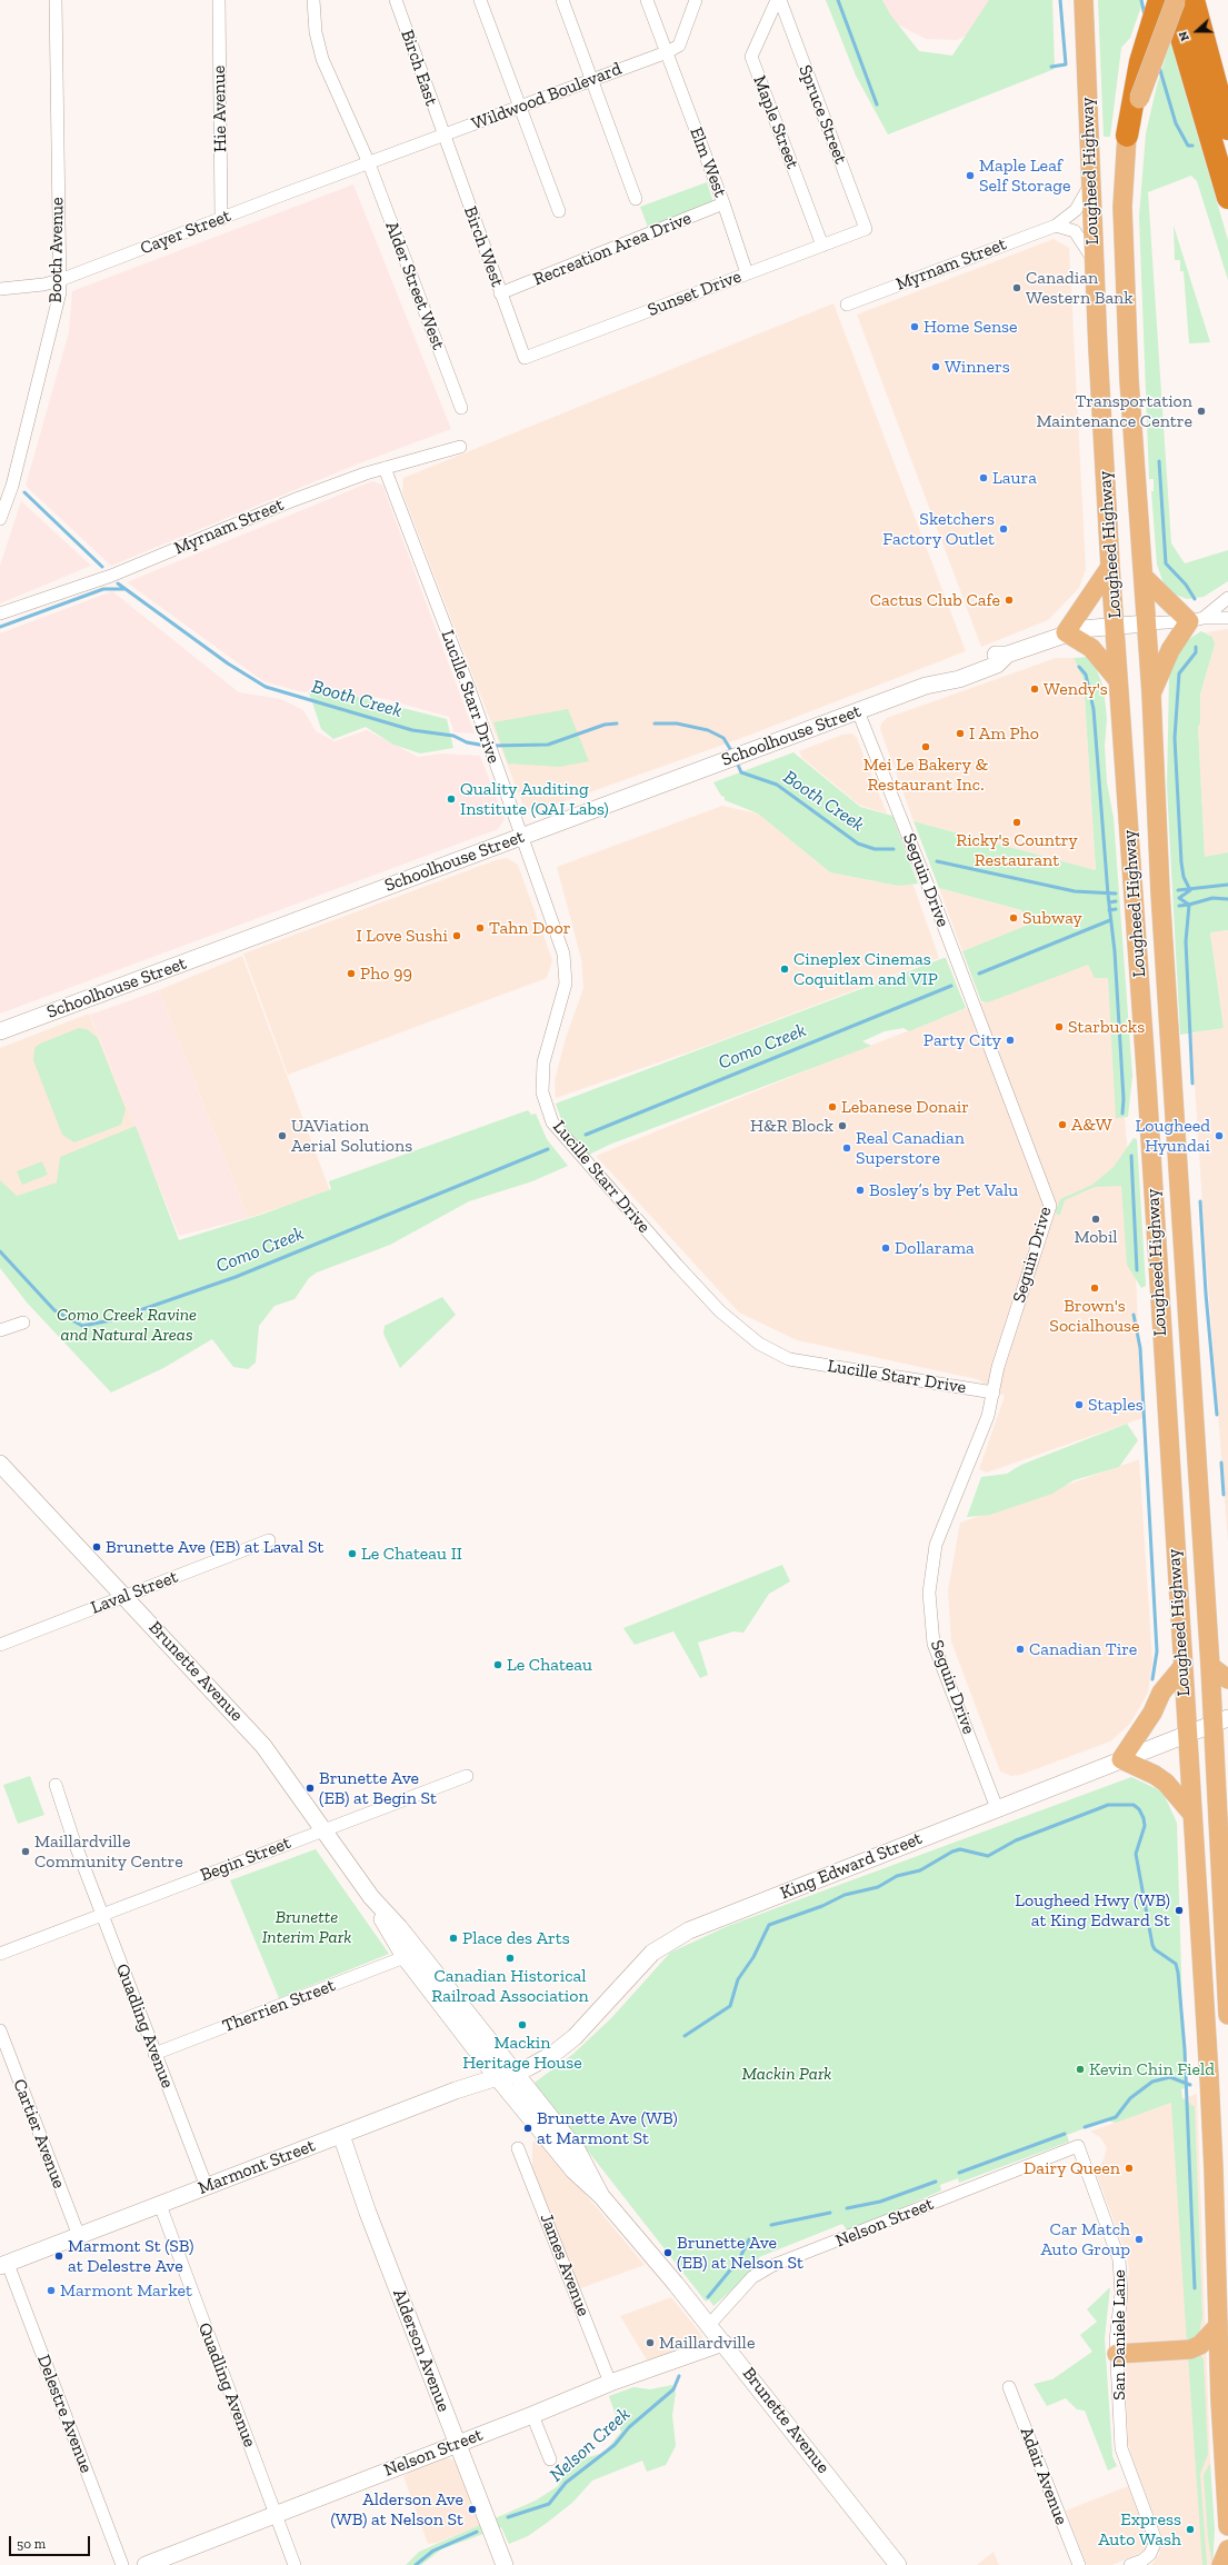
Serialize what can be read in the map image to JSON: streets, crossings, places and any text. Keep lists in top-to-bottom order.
{
  "streets": {
    "main road": [
      "Lougheed Highway",
      "Schoolhouse Street",
      "Brunette Avenue",
      "King Edward Street",
      "Marmont Street",
      "Nelson Street",
      "Alderson Avenue"
    ],
    "street": [
      "Birch East",
      "Wildwood Boulevard",
      "Hie Avenue",
      "Spruce Street",
      "Maple Street",
      "Elm West",
      "Cayer Street",
      "Birch West",
      "Recreation Area Drive",
      "Booth Avenue",
      "Myrnam Street",
      "Alder Street West",
      "Sunset Drive",
      "Lucille Starr Drive",
      "Seguin Drive",
      "Laval Street",
      "Begin Street",
      "Therrien Street",
      "Quadling Avenue",
      "Cartier Avenue",
      "James Avenue",
      "San Daniele Lane",
      "Delestre Avenue",
      "Adair Avenue"
    ]
  },
  "crossings": [
    ["Birch East", "Wildwood Boulevard"],
    ["Birch East", "Birch West"],
    ["Wildwood Boulevard", "Elm West"],
    ["Wildwood Boulevard", "Cayer Street"],
    ["Wildwood Boulevard", "Birch West"],
    ["Wildwood Boulevard", "Alder Street West"],
    ["Hie Avenue", "Cayer Street"],
    ["Spruce Street", "Maple Street"],
    ["Spruce Street", "Sunset Drive"],
    ["Maple Street", "Sunset Drive"],
    ["Elm West", "Recreation Area Drive"],
    ["Elm West", "Sunset Drive"],
    ["Lougheed Highway", "Myrnam Street"],
    ["Lougheed Highway", "Schoolhouse Street"],
    ["Lougheed Highway", "King Edward Street"],
    ["Cayer Street", "Booth Avenue"],
    ["Cayer Street", "Alder Street West"],
    ["Birch West", "Recreation Area Drive"],
    ["Birch West", "Sunset Drive"],
    ["Myrnam Street", "Lucille Starr Drive"],
    ["Lucille Starr Drive", "Schoolhouse Street"],
    ["Lucille Starr Drive", "Seguin Drive"],
    ["Schoolhouse Street", "Seguin Drive"],
    ["Seguin Drive", "King Edward Street"],
    ["Laval Street", "Brunette Avenue"],
    ["Brunette Avenue", "Begin Street"],
    ["Brunette Avenue", "King Edward Street"],
    ["Brunette Avenue", "Therrien Street"],
    ["Brunette Avenue", "Marmont Street"],
    ["Brunette Avenue", "Nelson Street"],
    ["Begin Street", "Quadling Avenue"],
    ["King Edward Street", "Marmont Street"],
    ["Therrien Street", "Quadling Avenue"],
    ["Quadling Avenue", "Marmont Street"],
    ["Quadling Avenue", "Nelson Street"],
    ["Cartier Avenue", "Marmont Street"],
    ["Marmont Street", "Alderson Avenue"],
    ["Marmont Street", "Delestre Avenue"],
    ["Nelson Street", "James Avenue"],
    ["Nelson Street", "San Daniele Lane"],
    ["Nelson Street", "Alderson Avenue"]
  ],
  "water": ["Booth Creek", "Como Creek", "Nelson Creek"],
  "parks": ["Como Creek Ravine and Natural Areas", "Brunette Interim Park", "Mackin Park"],
  "places": [
    "Maple Leaf Self Storage",
    "Canadian Western Bank",
    "Home Sense",
    "Winners",
    "Transportation Maintenance Centre",
    "Laura",
    "Sketchers Factory Outlet",
    "Cactus Club Cafe",
    "Wendy's",
    "I Am Pho",
    "Mei Le Bakery & Restaurant Inc.",
    "Quality Auditing Institute (QAI Labs)",
    "Ricky's Country Restaurant",
    "Subway",
    "Tahn Door",
    "I Love Sushi",
    "Cineplex Cinemas Coquitlam and VIP",
    "Pho 99",
    "Starbucks",
    "Party City",
    "Lebanese Donair",
    "A&W",
    "H&R Block",
    "UAViation Aerial Solutions",
    "Lougheed Hyundai",
    "Real Canadian Superstore",
    "Bosley’s by Pet Valu",
    "Mobil",
    "Dollarama",
    "Brown's Socialhouse",
    "Staples",
    "Brunette Ave (EB) at Laval St",
    "Le Chateau II",
    "Canadian Tire",
    "Le Chateau",
    "Brunette Ave (EB) at Begin St",
    "Maillardville Community Centre",
    "Lougheed Hwy (WB) at King Edward St",
    "Place des Arts",
    "Canadian Historical Railroad Association",
    "Mackin Heritage House",
    "Kevin Chin Field",
    "Brunette Ave (WB) at Marmont St",
    "Dairy Queen",
    "Car Match Auto Group",
    "Brunette Ave (EB) at Nelson St",
    "Marmont St (SB) at Delestre Ave",
    "Marmont Market",
    "Maillardville",
    "Alderson Ave (WB) at Nelson St",
    "Express Auto Wash"
  ],
  "scale_bar": "50 m",
  "north": "left"
}
